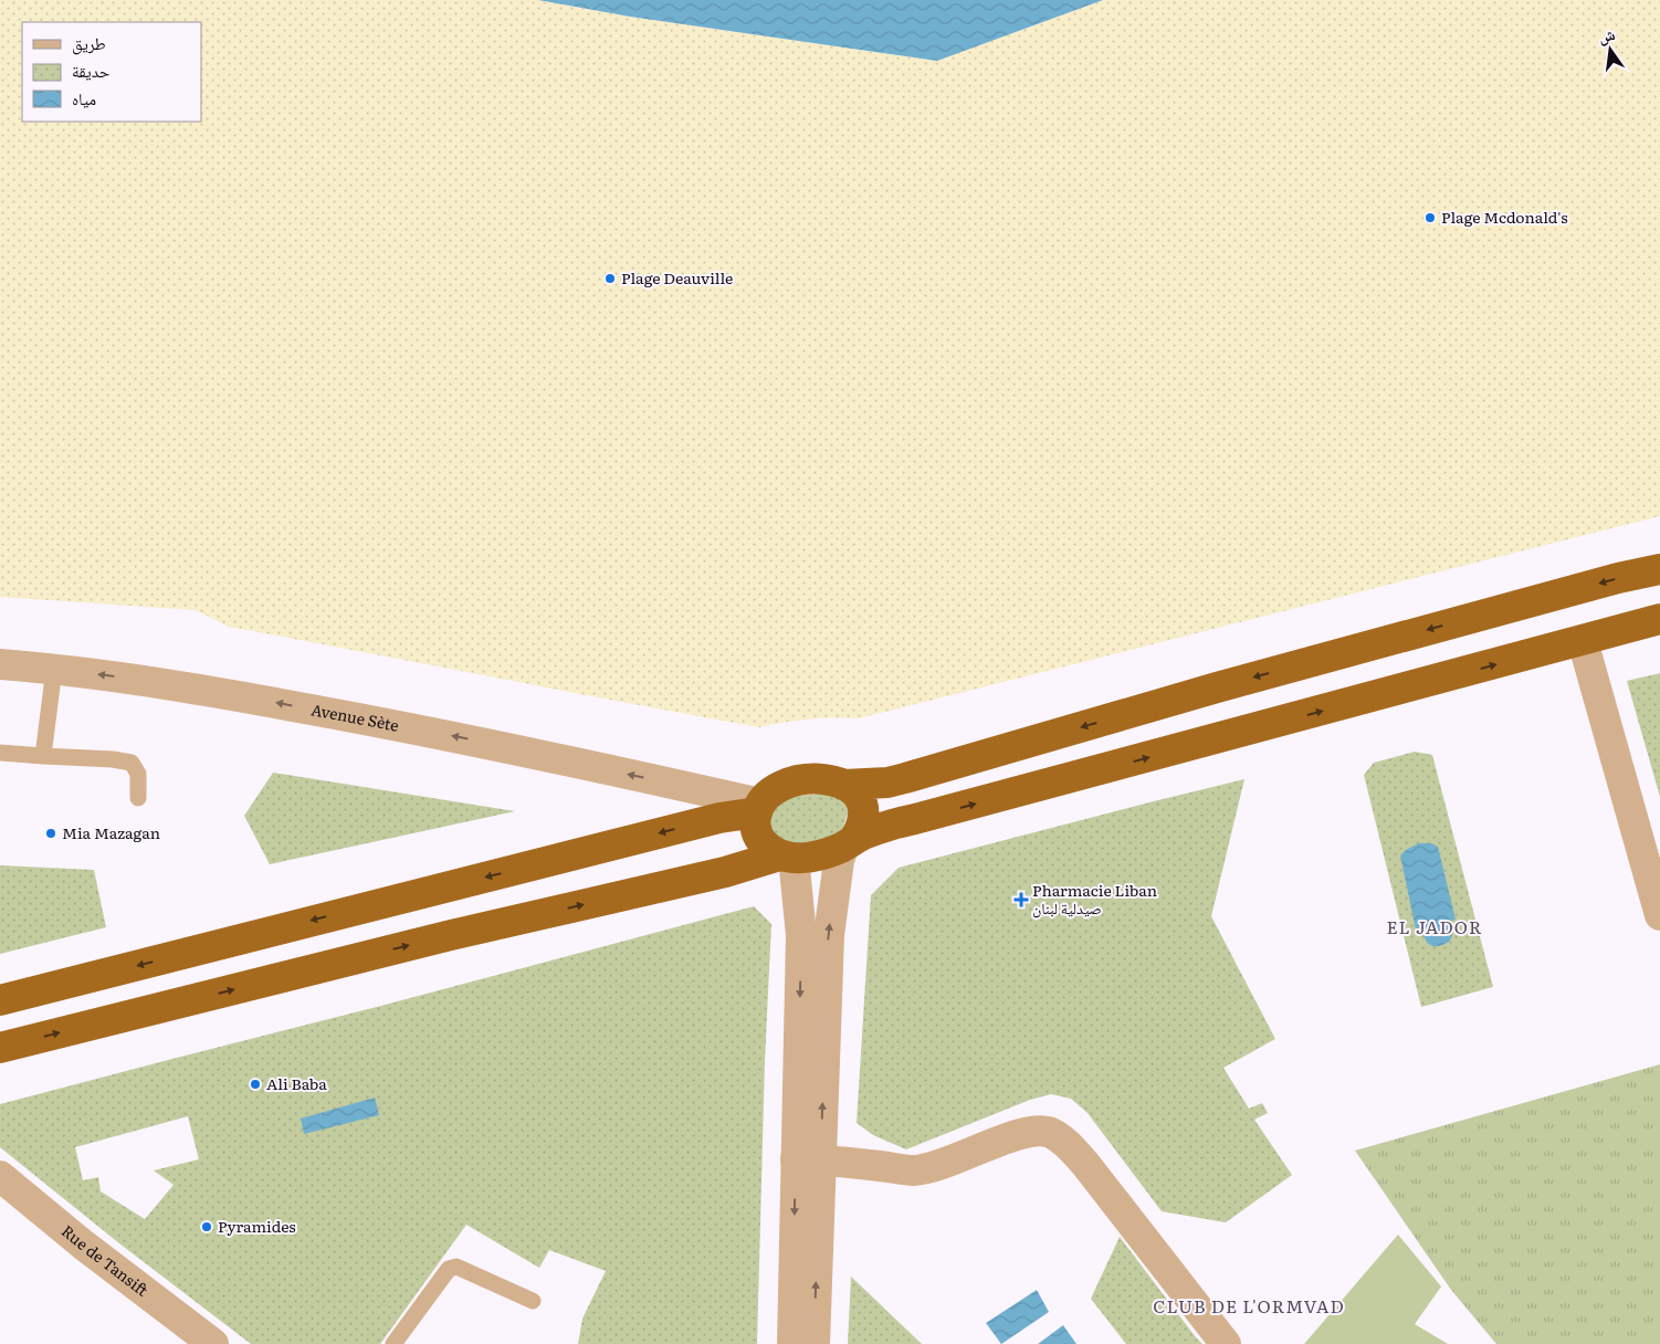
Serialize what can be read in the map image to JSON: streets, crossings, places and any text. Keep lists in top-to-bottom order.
{
  "streets": {
    "street": ["Avenue Sète", "Rue de Tansift"]
  },
  "one_way": ["Avenue Sète"],
  "districts": ["EL JADOR", "CLUB DE L'ORMVAD"],
  "places": {
    "other": [
      "Plage Mcdonald's",
      "Plage Deauville",
      "Mia Mazagan",
      "Ali Baba",
      "Pyramides"
    ],
    "health": ["Pharmacie Liban صيدلية لبنان"]
  },
  "legend": ["طريق", "حديقة", "مياه"],
  "north": "top"
}
